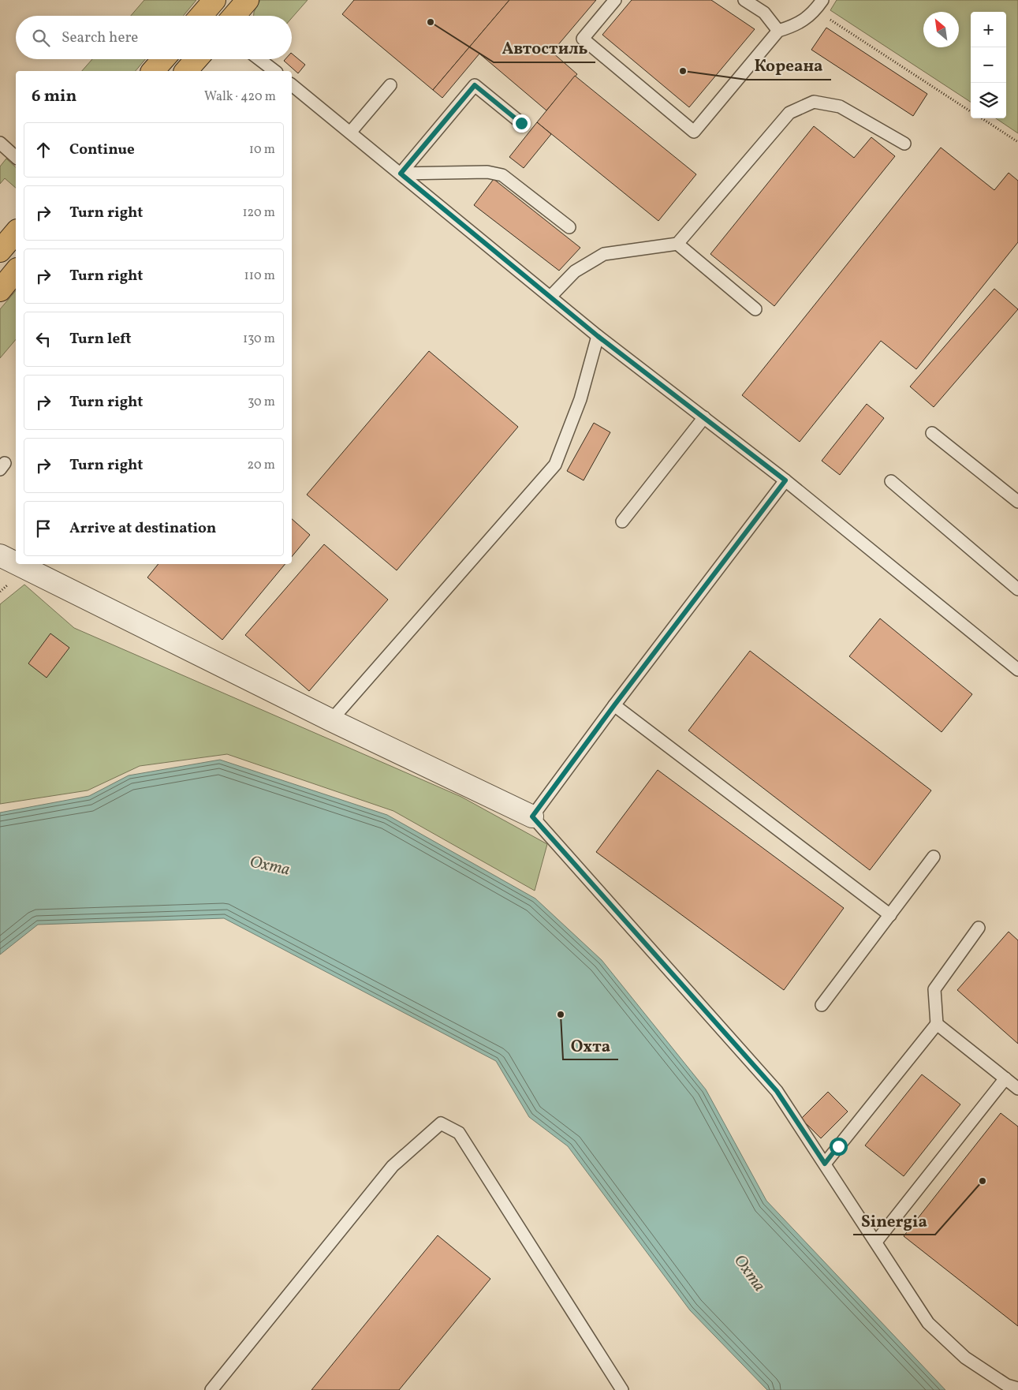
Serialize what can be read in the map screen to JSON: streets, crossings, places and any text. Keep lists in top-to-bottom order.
{
  "water": ["Охта"],
  "places": [
    "Автостиль",
    "Кореана",
    "Охта",
    "Sinergia"
  ],
  "north": "top left",
  "page": {
    "map_buttons": ["+", "−"],
    "search": "Search here",
    "heading": ["6 min", "Walk · 420 m"],
    "list": [
      ["Continue", "10 m"],
      ["Turn right", "120 m"],
      ["Turn right", "110 m"],
      ["Turn left", "130 m"],
      ["Turn right", "30 m"],
      ["Turn right", "20 m"],
      "Arrive at destination"
    ]
  }
}
